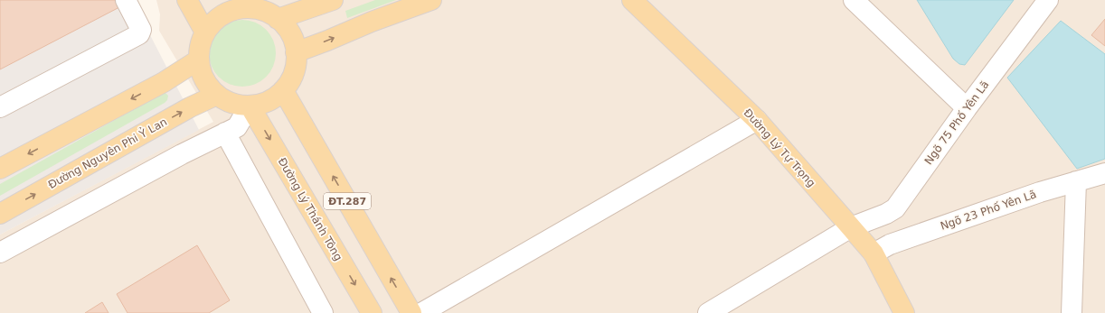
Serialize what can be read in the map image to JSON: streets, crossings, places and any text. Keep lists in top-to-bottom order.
{
  "streets": {
    "main road": [
      "Đường Lý Tự Trọng",
      "Đường Nguyên Phi Ỷ Lan",
      "ĐT.287",
      "Đường Lý Thánh Tông"
    ],
    "street": ["Ngõ 75 Phố Yên Lã", "Ngõ 23 Phố Yên Lã"]
  },
  "crossings": [
    ["Ngõ 75 Phố Yên Lã", "Đường Lý Tự Trọng"],
    ["Đường Lý Tự Trọng", "Ngõ 23 Phố Yên Lã"],
    ["Đường Nguyên Phi Ỷ Lan", "ĐT.287"],
    ["Đường Nguyên Phi Ỷ Lan", "Đường Lý Thánh Tông"],
    ["ĐT.287", "Đường Lý Thánh Tông"]
  ]
}
